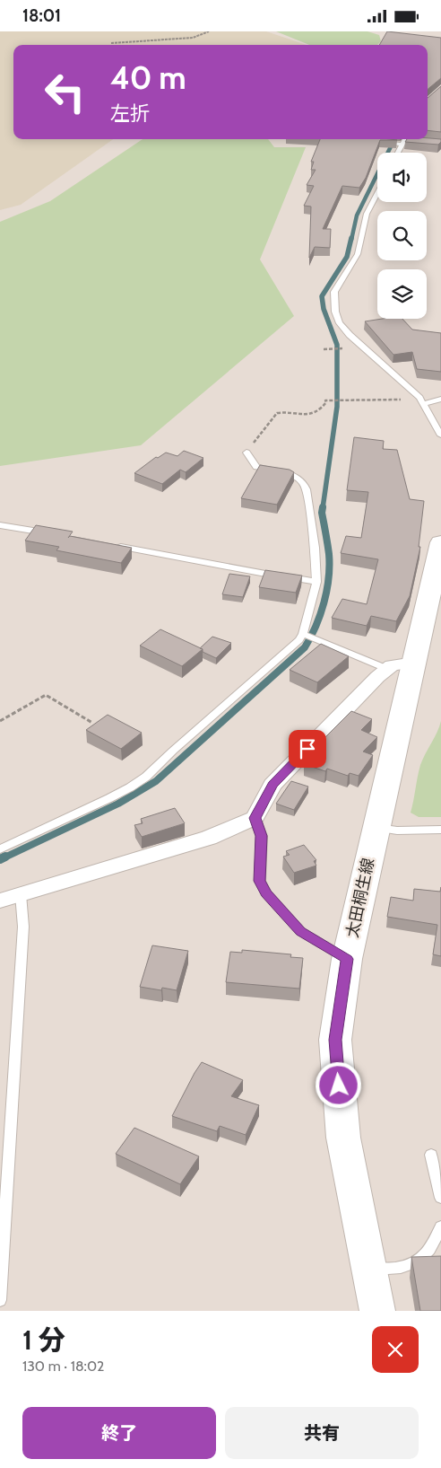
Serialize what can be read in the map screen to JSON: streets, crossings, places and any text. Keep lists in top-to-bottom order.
{
  "streets": {
    "main road": ["太田桐生線"]
  },
  "page": {
    "status": "18:01",
    "turn": ["40 m", "左折"],
    "heading": ["1 分", "130 m · 18:02"],
    "buttons": ["終了", "共有"]
  }
}
